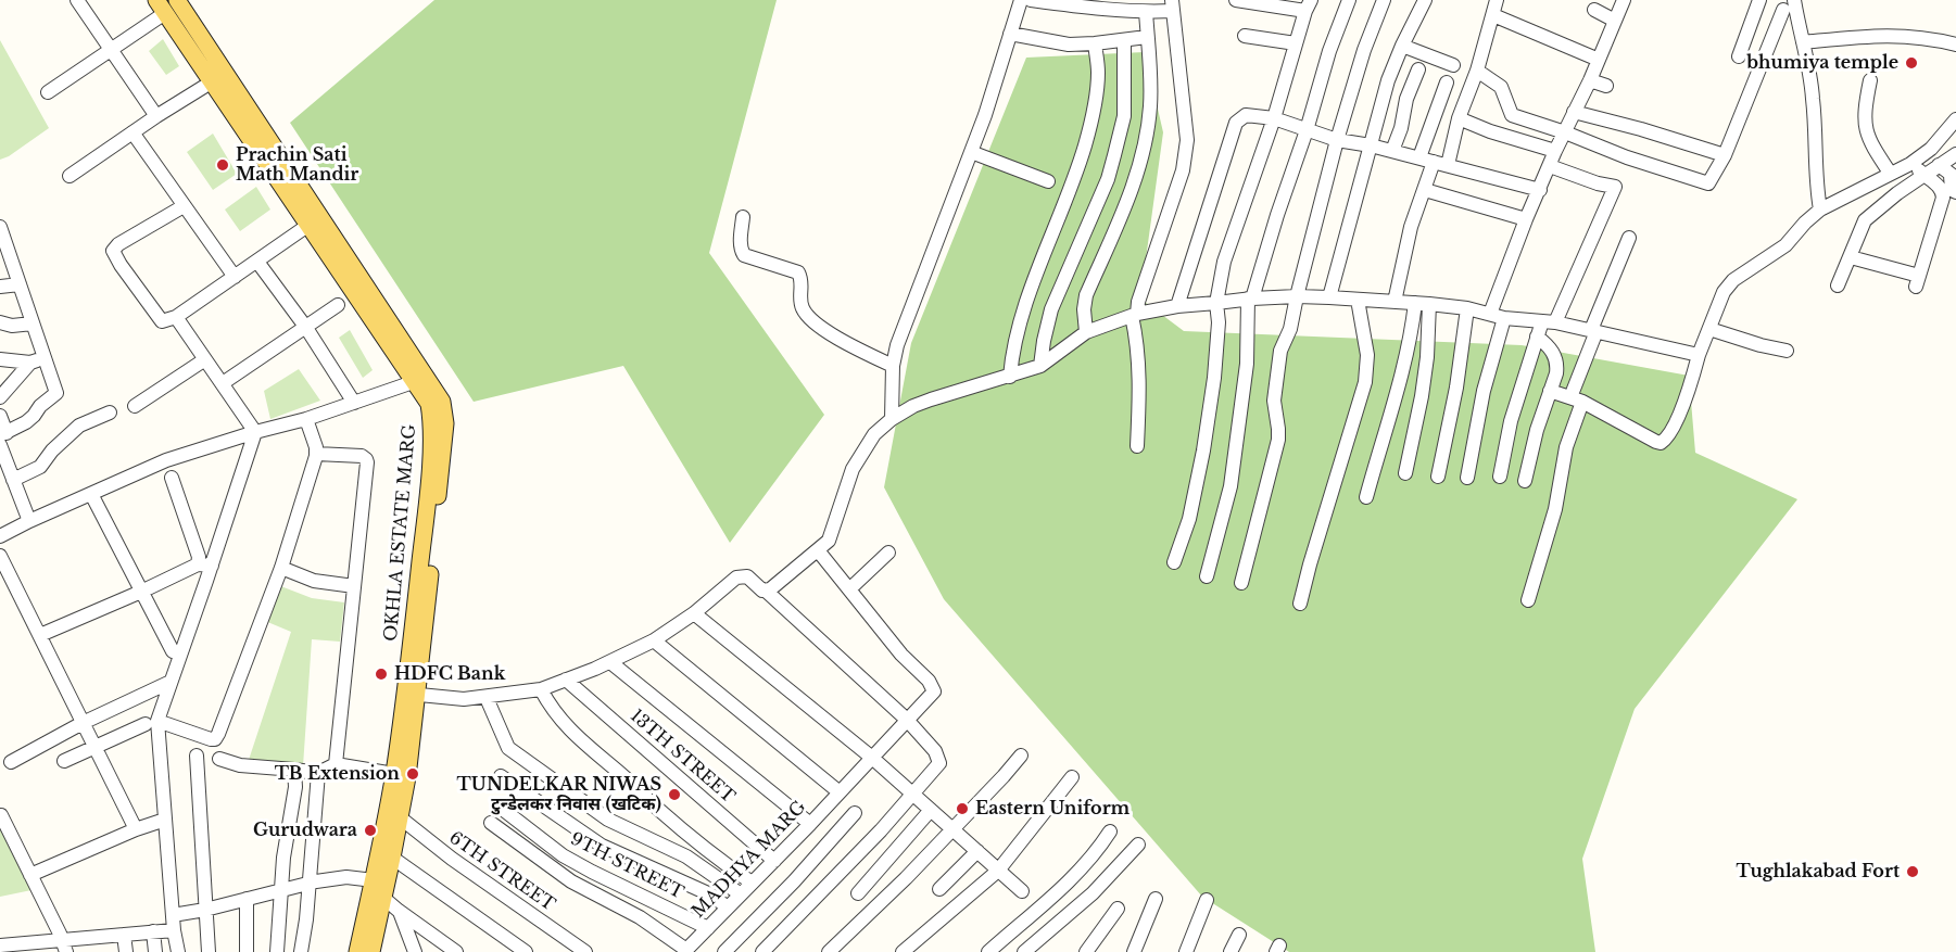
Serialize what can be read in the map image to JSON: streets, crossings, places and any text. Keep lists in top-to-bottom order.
{
  "streets": {
    "main road": ["OKHLA ESTATE MARG"],
    "street": [
      "13TH STREET",
      "MADHYA MARG",
      "9TH STREET",
      "6TH STREET"
    ]
  },
  "crossings": [
    ["OKHLA ESTATE MARG", "6TH STREET"],
    ["13TH STREET", "MADHYA MARG"],
    ["MADHYA MARG", "9TH STREET"]
  ],
  "places": [
    "bhumiya temple",
    "Prachin Sati Math Mandir",
    "HDFC Bank",
    "TB Extension",
    "TUNDELKAR NIWAS टुन्डेलकर निवास (खटिक)",
    "Eastern Uniform",
    "Gurudwara",
    "Tughlakabad Fort"
  ]
}
